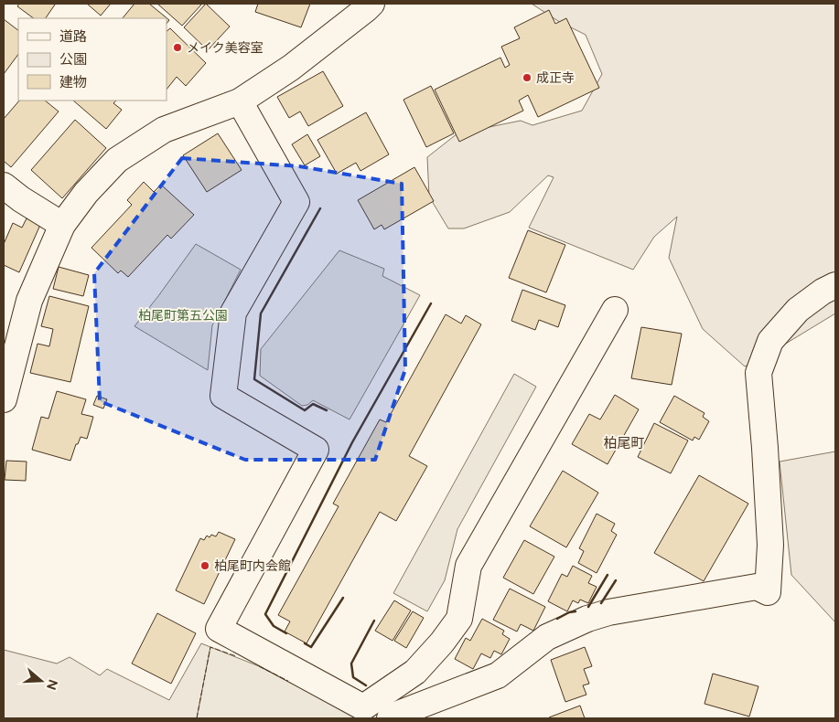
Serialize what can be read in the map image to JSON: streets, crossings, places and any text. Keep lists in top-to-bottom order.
{
  "districts": ["柏尾町"],
  "parks": ["柏尾町第五公園"],
  "places": ["メイク美容室", "成正寺", "柏尾町内会館"],
  "legend": ["道路", "公園", "建物"],
  "north": "right"
}
